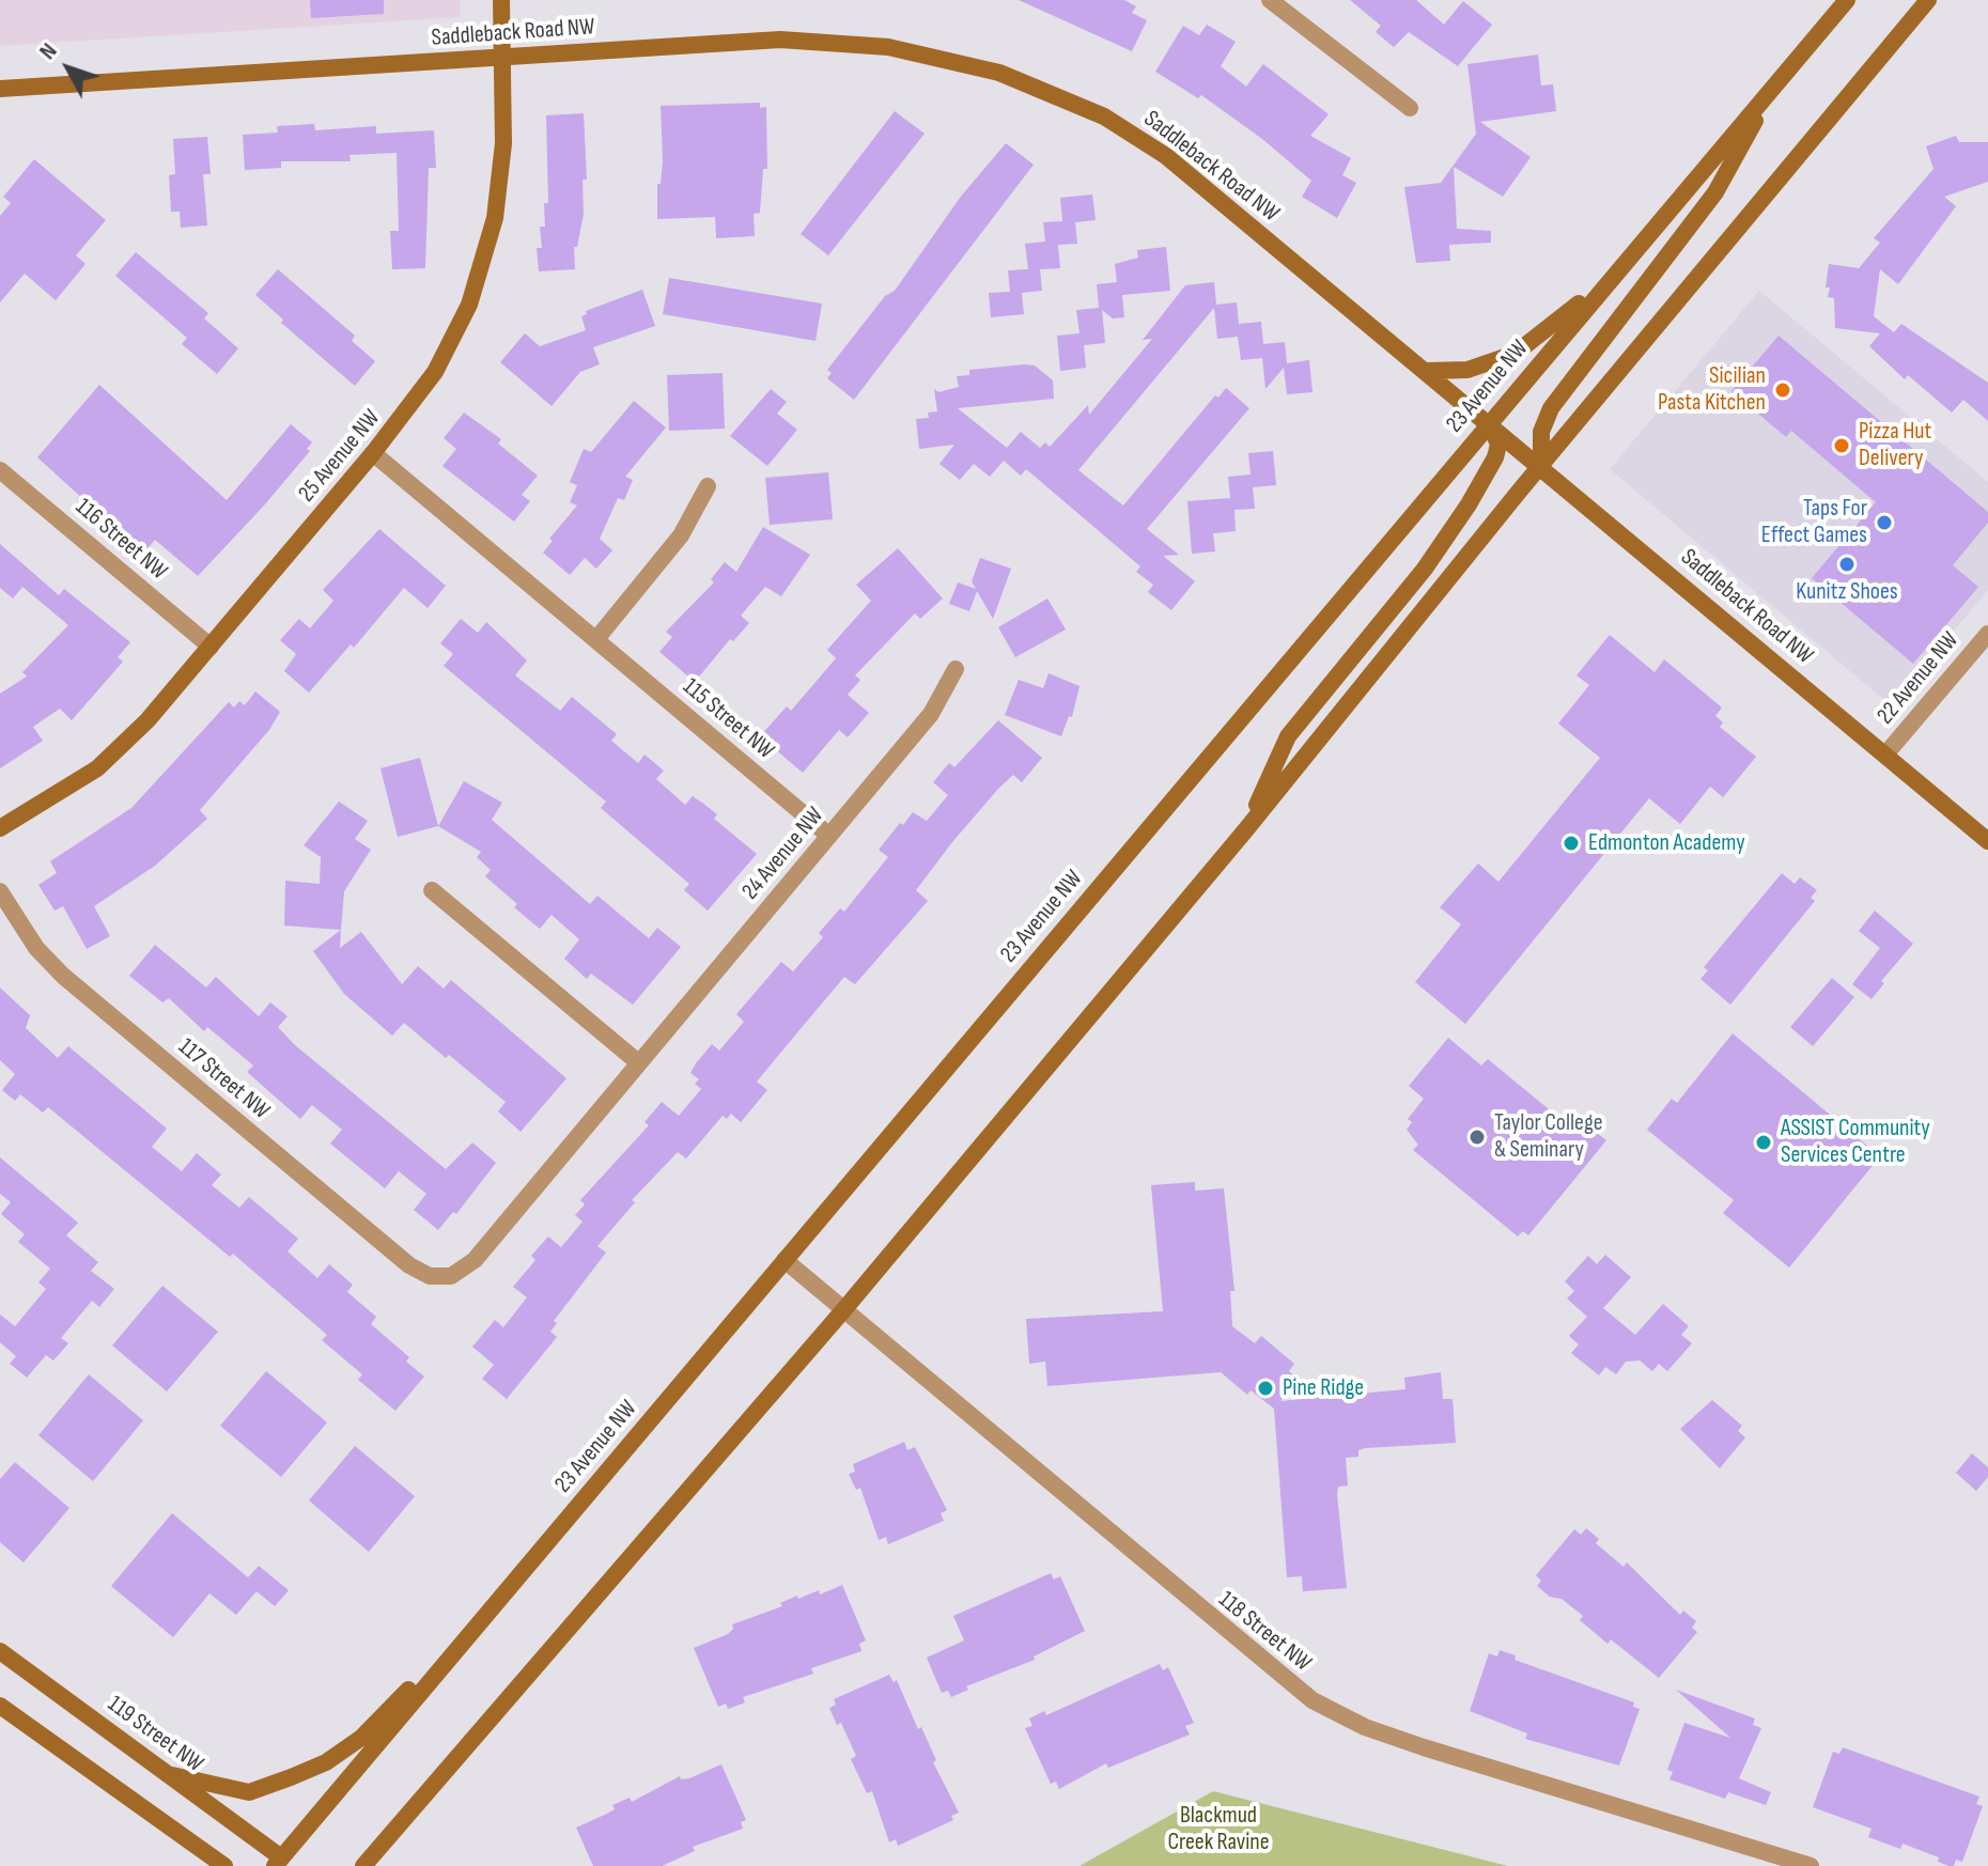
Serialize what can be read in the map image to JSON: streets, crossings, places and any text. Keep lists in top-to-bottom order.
{
  "streets": {
    "main road": [
      "Saddleback Road NW",
      "23 Avenue NW",
      "25 Avenue NW",
      "119 Street NW"
    ],
    "street": [
      "116 Street NW",
      "22 Avenue NW",
      "115 Street NW",
      "24 Avenue NW",
      "117 Street NW",
      "118 Street NW"
    ]
  },
  "crossings": [
    ["Saddleback Road NW", "23 Avenue NW"],
    ["Saddleback Road NW", "25 Avenue NW"],
    ["Saddleback Road NW", "22 Avenue NW"],
    ["23 Avenue NW", "118 Street NW"],
    ["23 Avenue NW", "119 Street NW"],
    ["25 Avenue NW", "116 Street NW"],
    ["25 Avenue NW", "115 Street NW"],
    ["115 Street NW", "24 Avenue NW"],
    ["24 Avenue NW", "117 Street NW"]
  ],
  "parks": ["Blackmud Creek Ravine"],
  "places": [
    "Sicilian Pasta Kitchen",
    "Pizza Hut Delivery",
    "Taps For Effect Games",
    "Kunitz Shoes",
    "Edmonton Academy",
    "Taylor College & Seminary",
    "ASSIST Community Services Centre",
    "Pine Ridge"
  ],
  "north": "top left"
}
